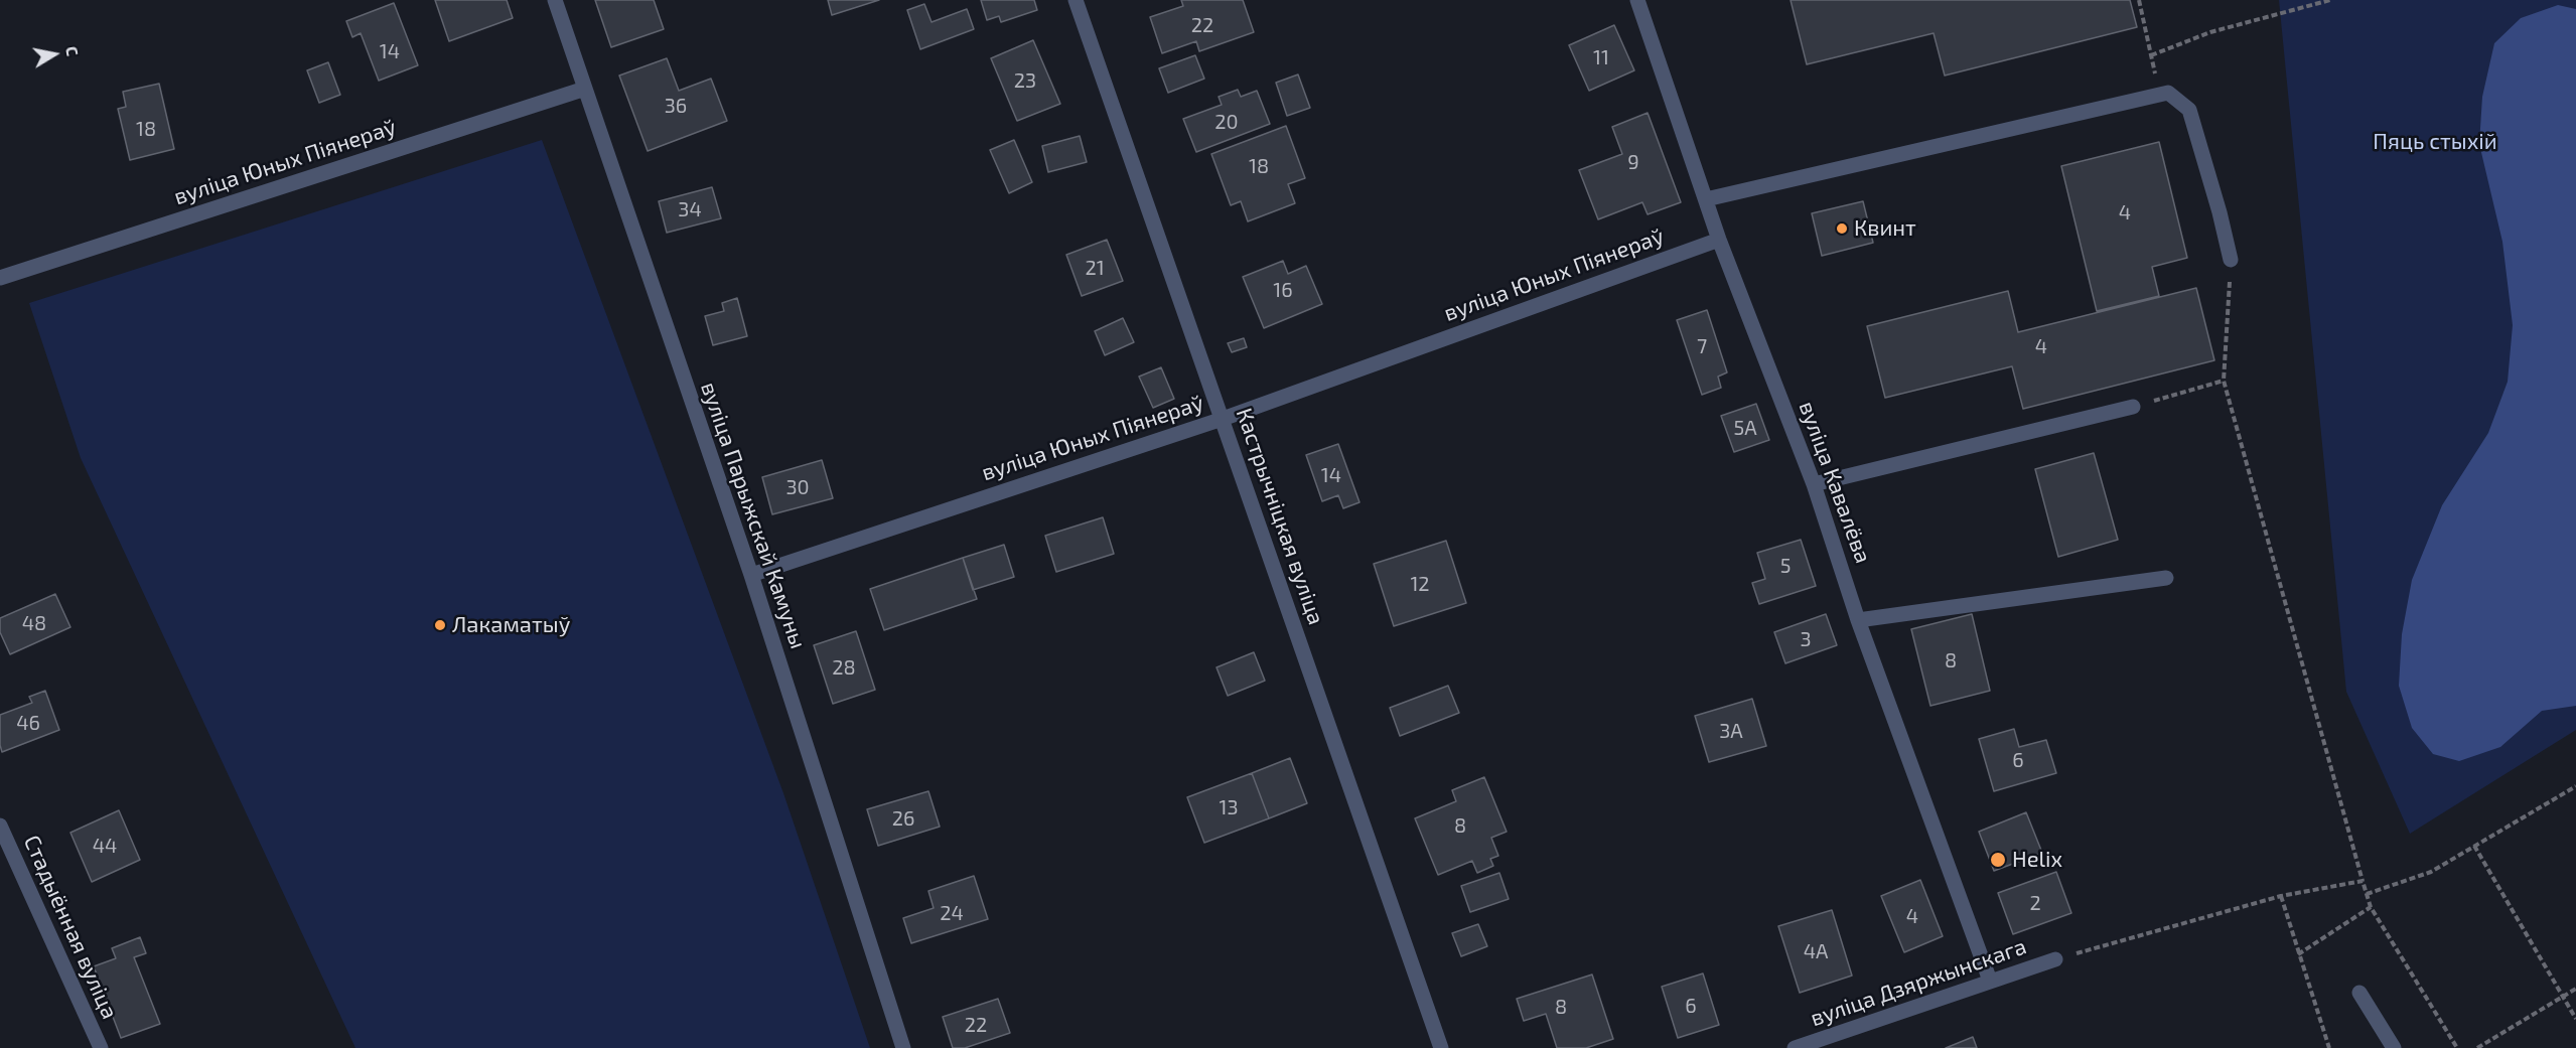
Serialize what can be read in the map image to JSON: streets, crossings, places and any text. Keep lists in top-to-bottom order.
{
  "streets": {
    "street": [
      "вуліца Юных Піянераў",
      "вуліца Кавалёва",
      "вуліца Парыжскай Камуны",
      "Кастрычніцкая вуліца",
      "Стадыённая вуліца",
      "вуліца Дзяржынскага"
    ]
  },
  "crossings": [
    ["вуліца Юных Піянераў", "вуліца Кавалёва"],
    ["вуліца Юных Піянераў", "вуліца Парыжскай Камуны"],
    ["вуліца Юных Піянераў", "Кастрычніцкая вуліца"],
    ["вуліца Кавалёва", "вуліца Дзяржынскага"]
  ],
  "parks": ["Пяць стыхій"],
  "places": ["Квинт", "Лакаматыў", "Helix"],
  "house_numbers": [
    "22",
    "14",
    "11",
    "23",
    "36",
    "20",
    "18",
    "9",
    "18",
    "34",
    "4",
    "21",
    "16",
    "7",
    "4",
    "5А",
    "14",
    "30",
    "5",
    "12",
    "48",
    "3",
    "8",
    "28",
    "46",
    "3А",
    "6",
    "13",
    "26",
    "8",
    "44",
    "2",
    "24",
    "4",
    "4А",
    "6",
    "8",
    "22"
  ],
  "north": "right"
}
